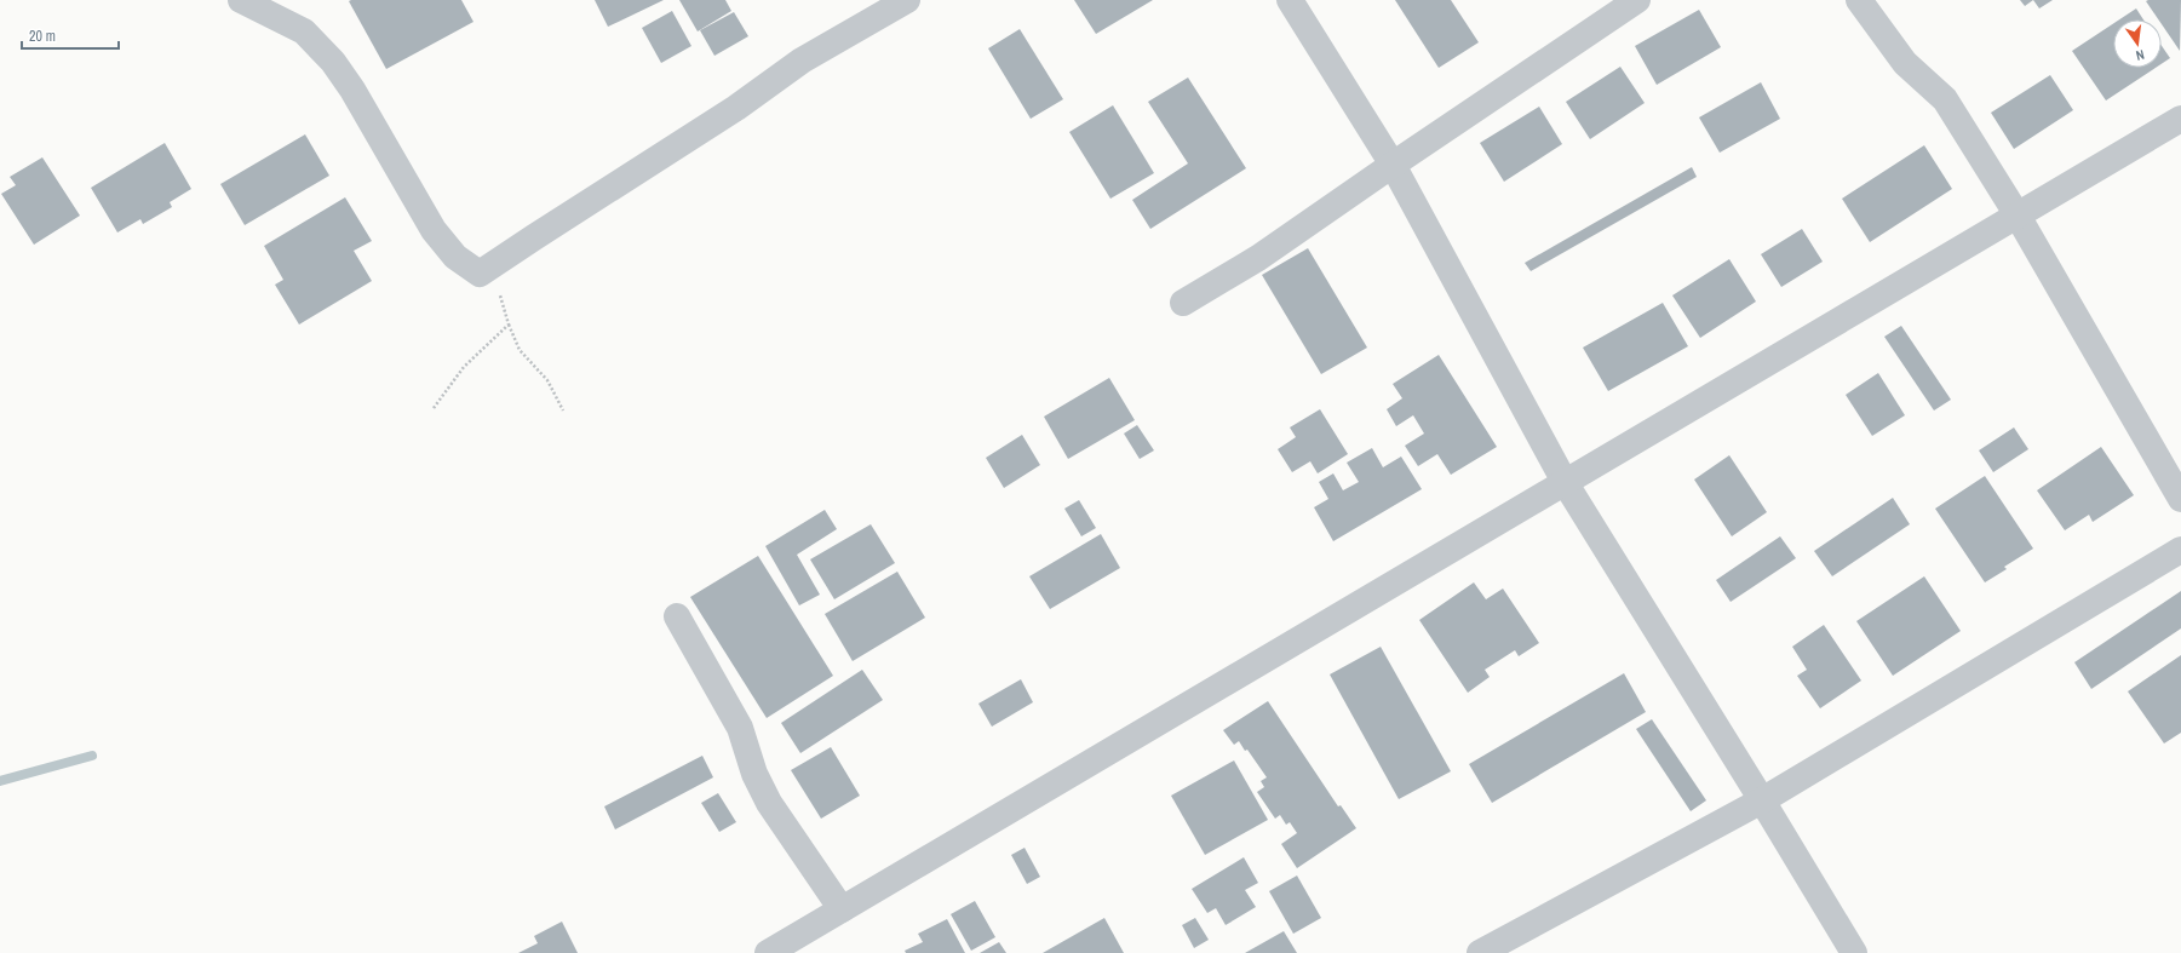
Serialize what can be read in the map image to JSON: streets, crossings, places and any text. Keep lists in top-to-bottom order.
{
  "scale_bar": "20 m",
  "north": "bottom"
}
